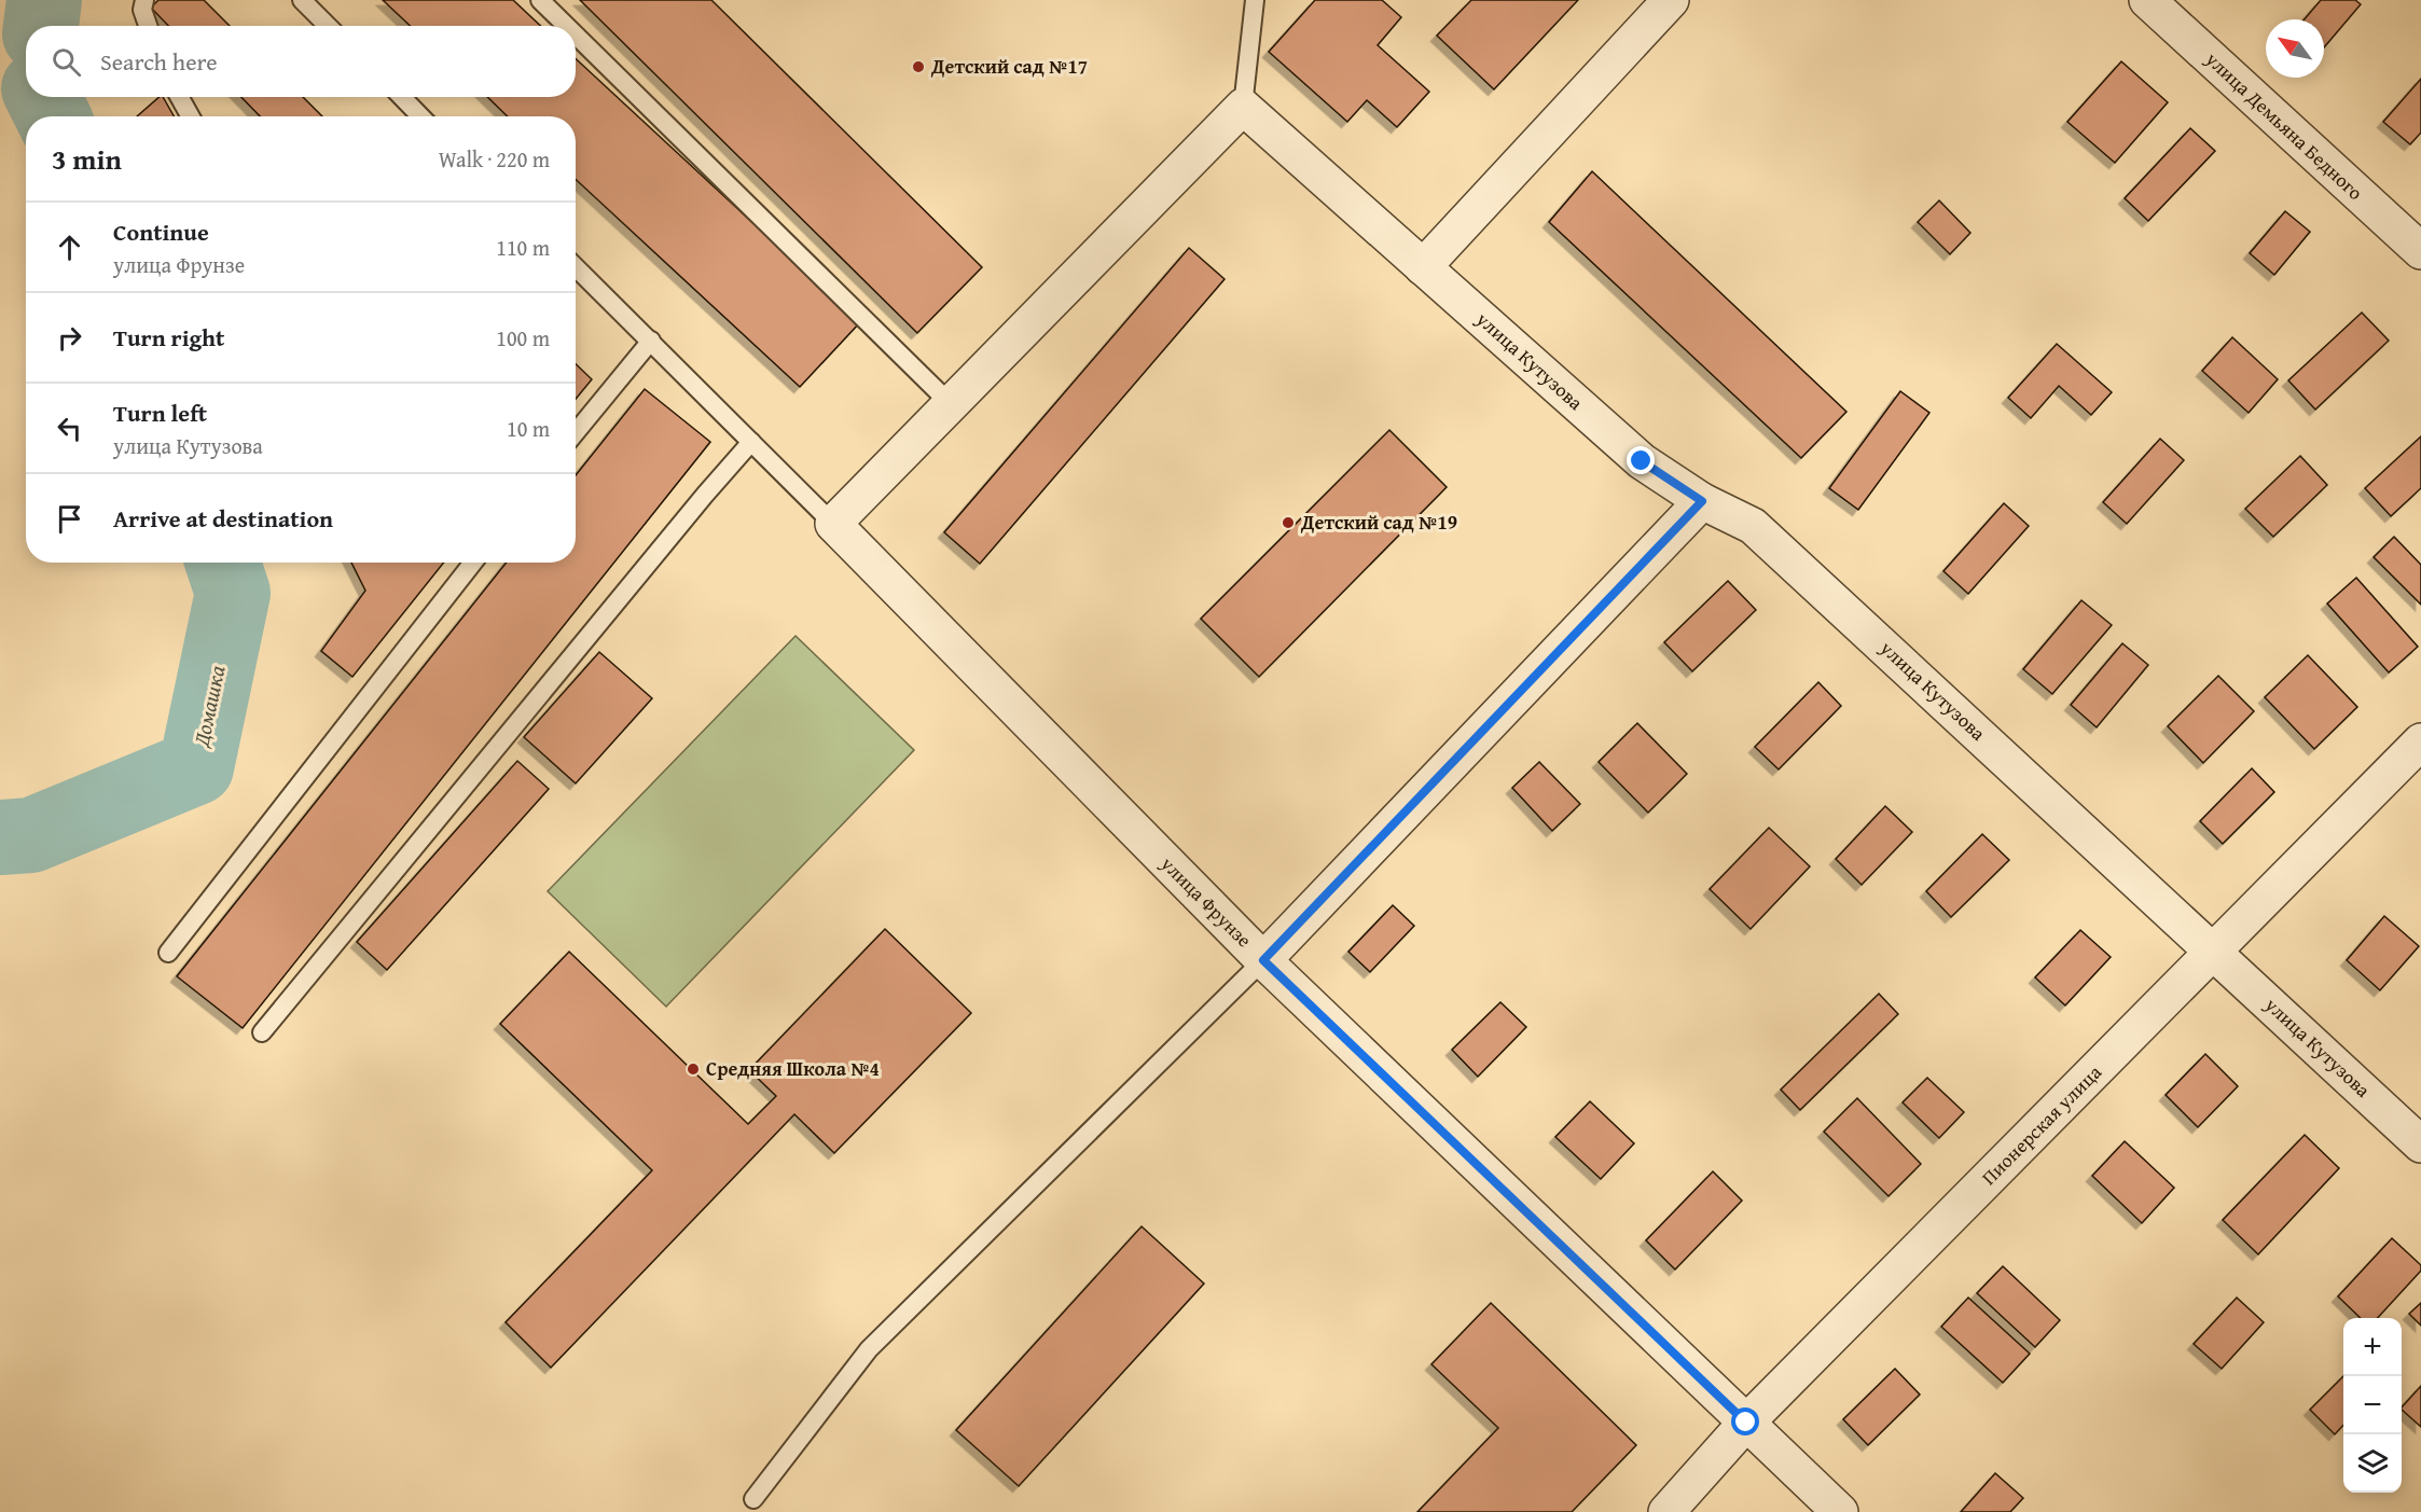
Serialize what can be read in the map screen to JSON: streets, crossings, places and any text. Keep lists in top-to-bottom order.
{
  "streets": {
    "street": [
      "улица Демьяна Бедного",
      "улица Кутузова",
      "улица Фрунзе",
      "Пионерская улица"
    ]
  },
  "crossings": [
    ["улица Кутузова", "Пионерская улица"],
    ["улица Фрунзе", "Пионерская улица"]
  ],
  "water": ["Домашка"],
  "places": ["Детский сад №17", "Детский сад №19", "Средняя Школа №4"],
  "north": "top left",
  "page": {
    "search": "Search here",
    "heading": ["3 min", "Walk · 220 m"],
    "list": [
      ["Continue", "улица Фрунзе", "110 m"],
      ["Turn right", "100 m"],
      ["Turn left", "улица Кутузова", "10 m"],
      "Arrive at destination"
    ],
    "map_buttons": ["+", "−"]
  }
}
